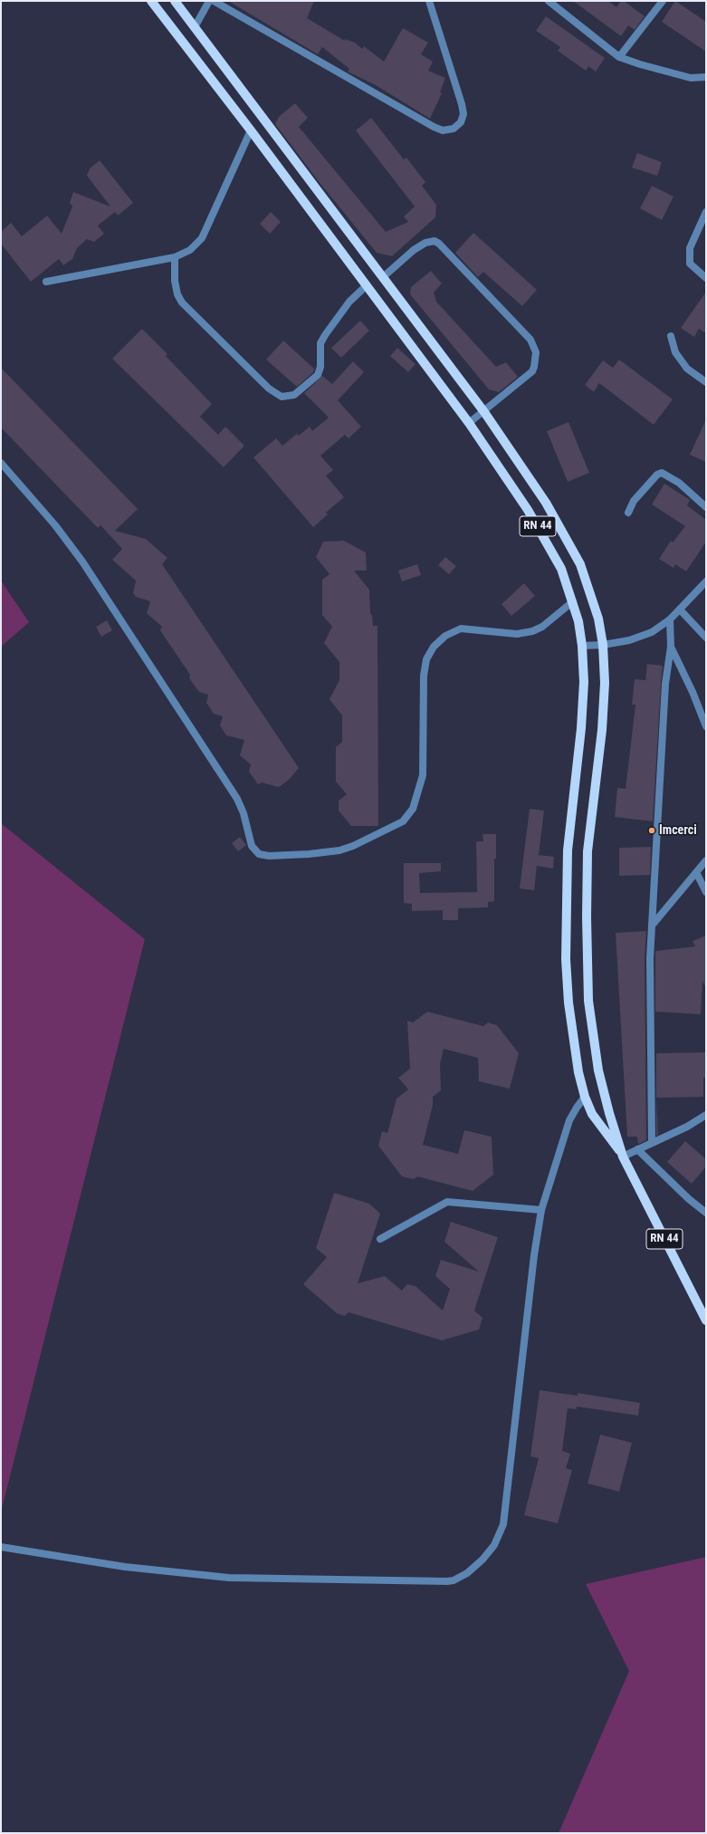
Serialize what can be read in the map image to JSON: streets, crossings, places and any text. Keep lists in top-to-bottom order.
{
  "streets": {
    "main road": ["RN 44"]
  },
  "places": ["Imcerci"]
}
